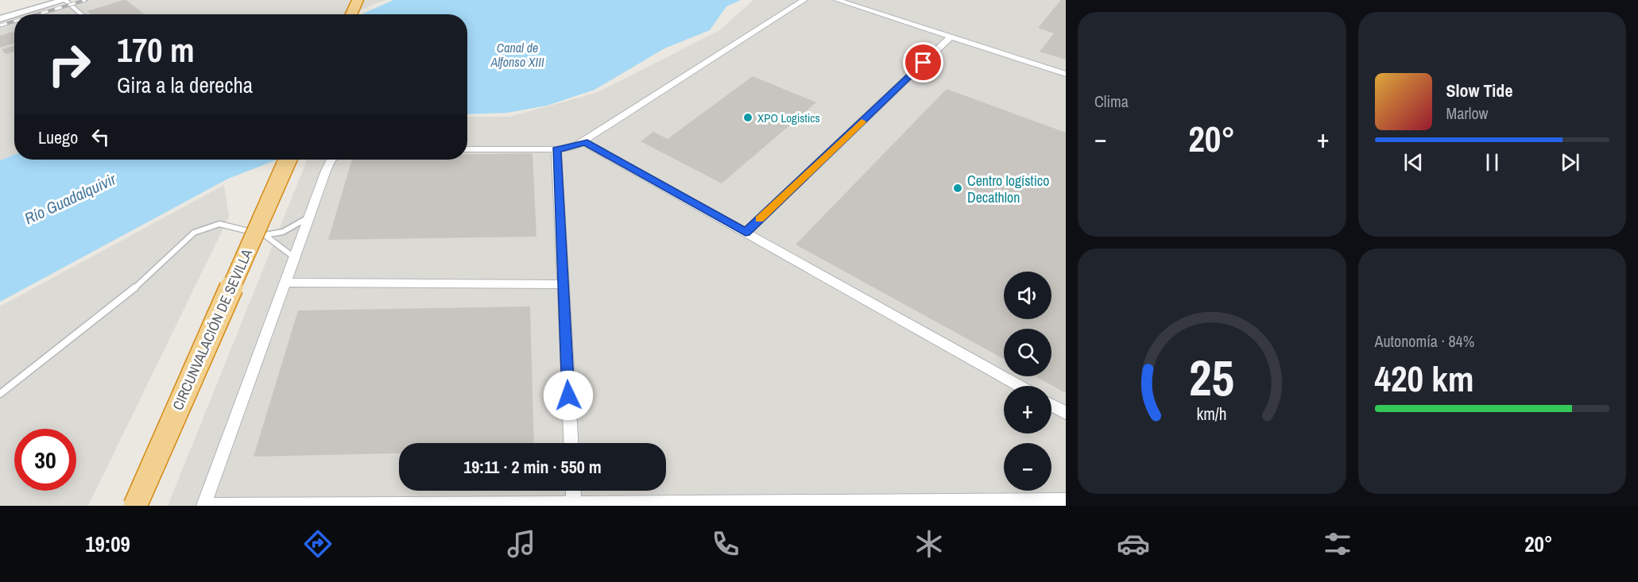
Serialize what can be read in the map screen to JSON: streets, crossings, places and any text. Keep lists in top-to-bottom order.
{
  "streets": {
    "highway": ["CIRCUNVALACIÓN DE SEVILLA"]
  },
  "water": ["Canal de Alfonso XIII", "Río Guadalquivir"],
  "places": ["XPO Logistics", "Centro logístico Decathlon"],
  "page": {
    "tile": [
      "Clima",
      ["Autonomía · 84%", "420 km"]
    ],
    "turn": ["170 m", "Gira a la derecha"],
    "song": ["Slow Tide", "Marlow"],
    "then": "Luego",
    "heat": ["−", "20°", "+"],
    "map_buttons": ["+", "−"],
    "limit": "30",
    "trip": "19:11 · 2 min · 550 m",
    "tabs": ["19:09", "20°"],
    "gauge": ["25", "km/h"]
  }
}
